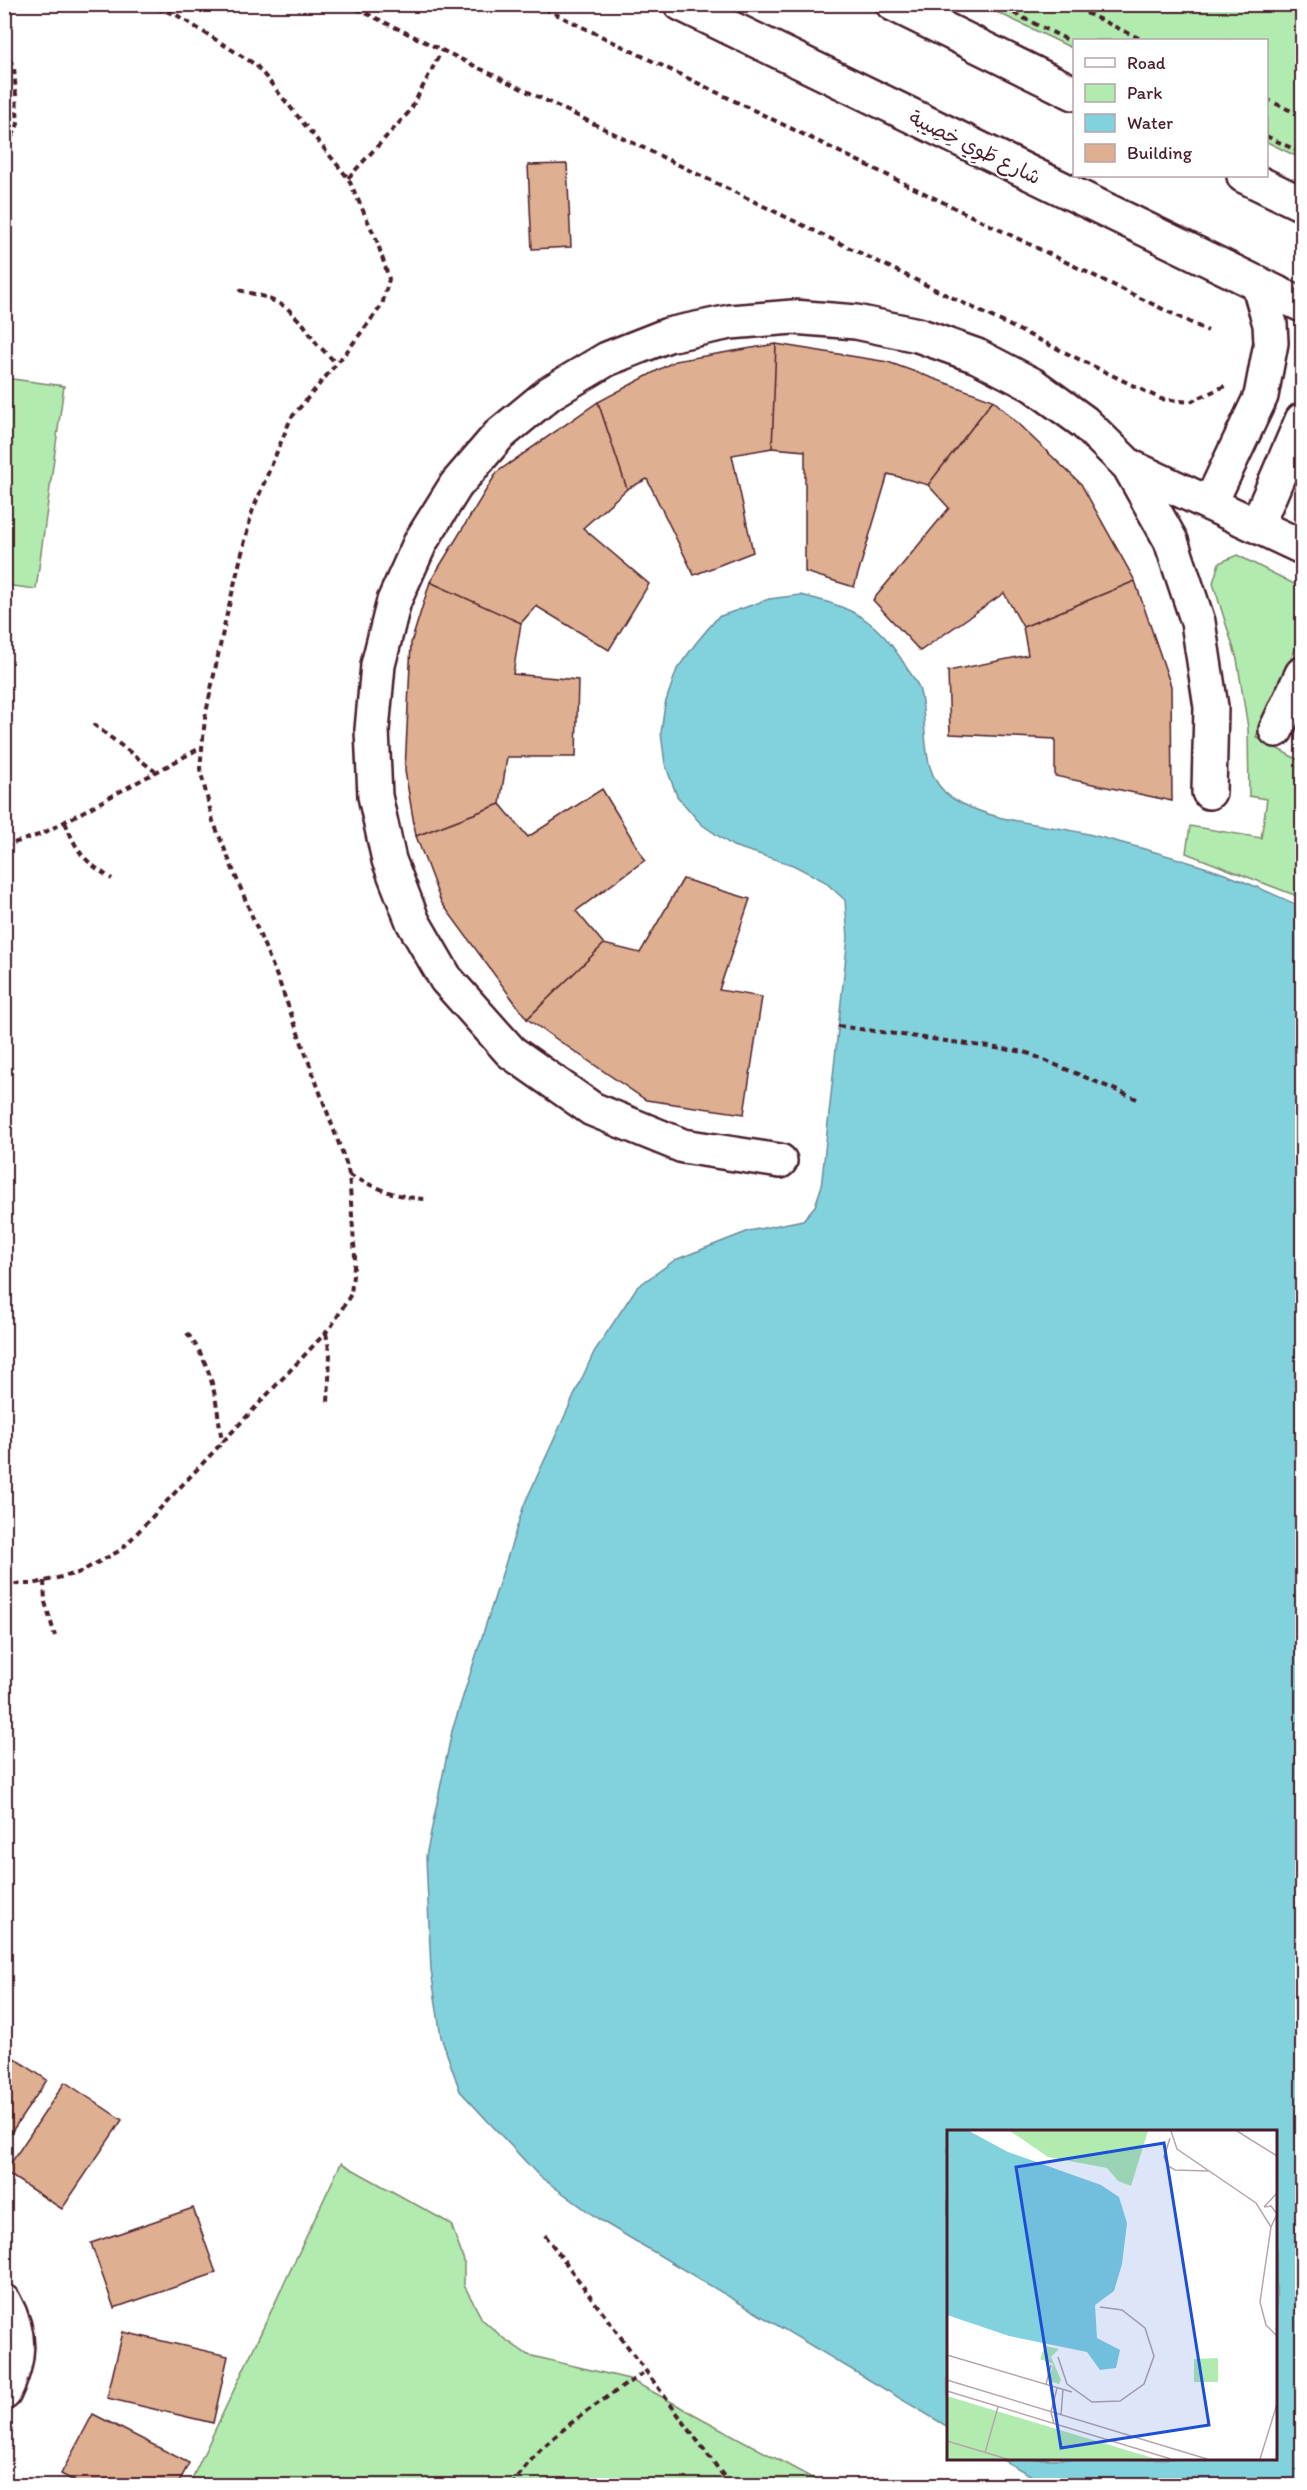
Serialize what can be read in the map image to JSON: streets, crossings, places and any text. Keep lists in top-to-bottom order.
{
  "streets": {
    "street": ["شارع طَوِي خِصِيبة"]
  },
  "legend": [
    "Road",
    "Park",
    "Water",
    "Building"
  ]
}
